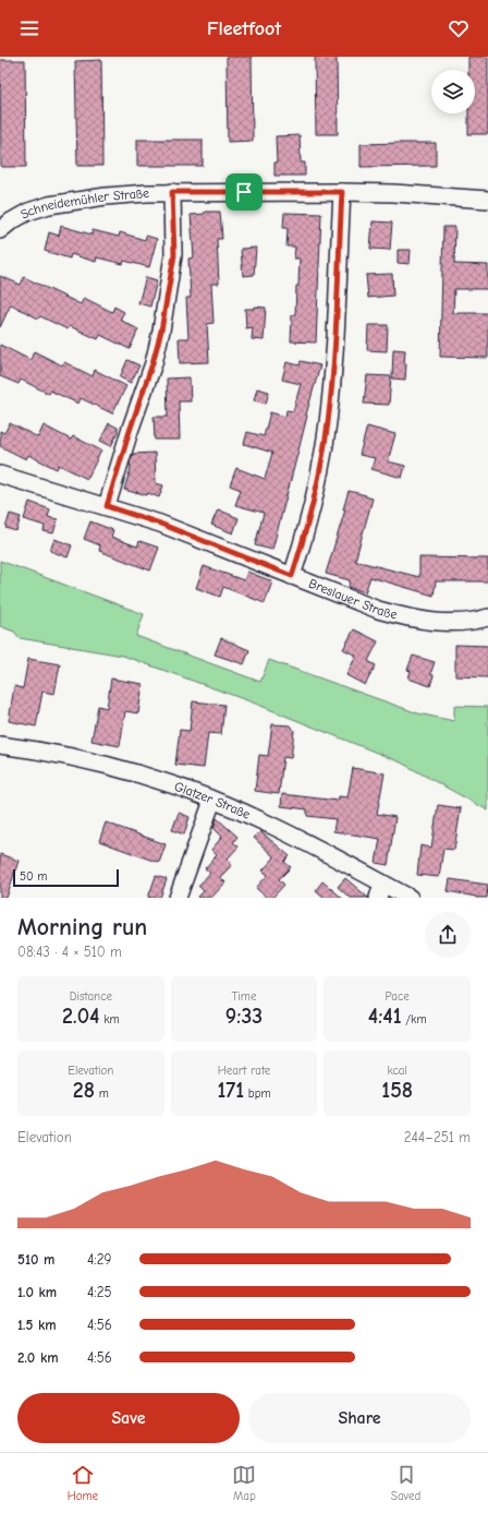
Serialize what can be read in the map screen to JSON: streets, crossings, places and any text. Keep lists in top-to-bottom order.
{
  "streets": {
    "street": ["Schneidemühler Straße", "Breslauer Straße", "Glatzer Straße"]
  },
  "scale_bar": "50 m",
  "page": {
    "header": "Fleetfoot",
    "scale": "50 m",
    "heading": ["Morning run", "08:43 · 4 × 510 m"],
    "stats": [
      ["Distance", "2.04 km"],
      ["Time", "9:33"],
      ["Pace", "4:41 /km"],
      ["Elevation", "28 m"],
      ["Heart rate", "171 bpm"],
      ["kcal", "158"]
    ],
    "chart": ["Elevation", "244–251 m"],
    "list": [
      {
        "name": "510 m",
        "note": "4:29"
      },
      {
        "name": "1.0 km",
        "note": "4:25"
      },
      {
        "name": "1.5 km",
        "note": "4:56"
      },
      {
        "name": "2.0 km",
        "note": "4:56"
      }
    ],
    "buttons": ["Save", "Share"],
    "tabs": ["Home", "Map", "Saved"]
  }
}
